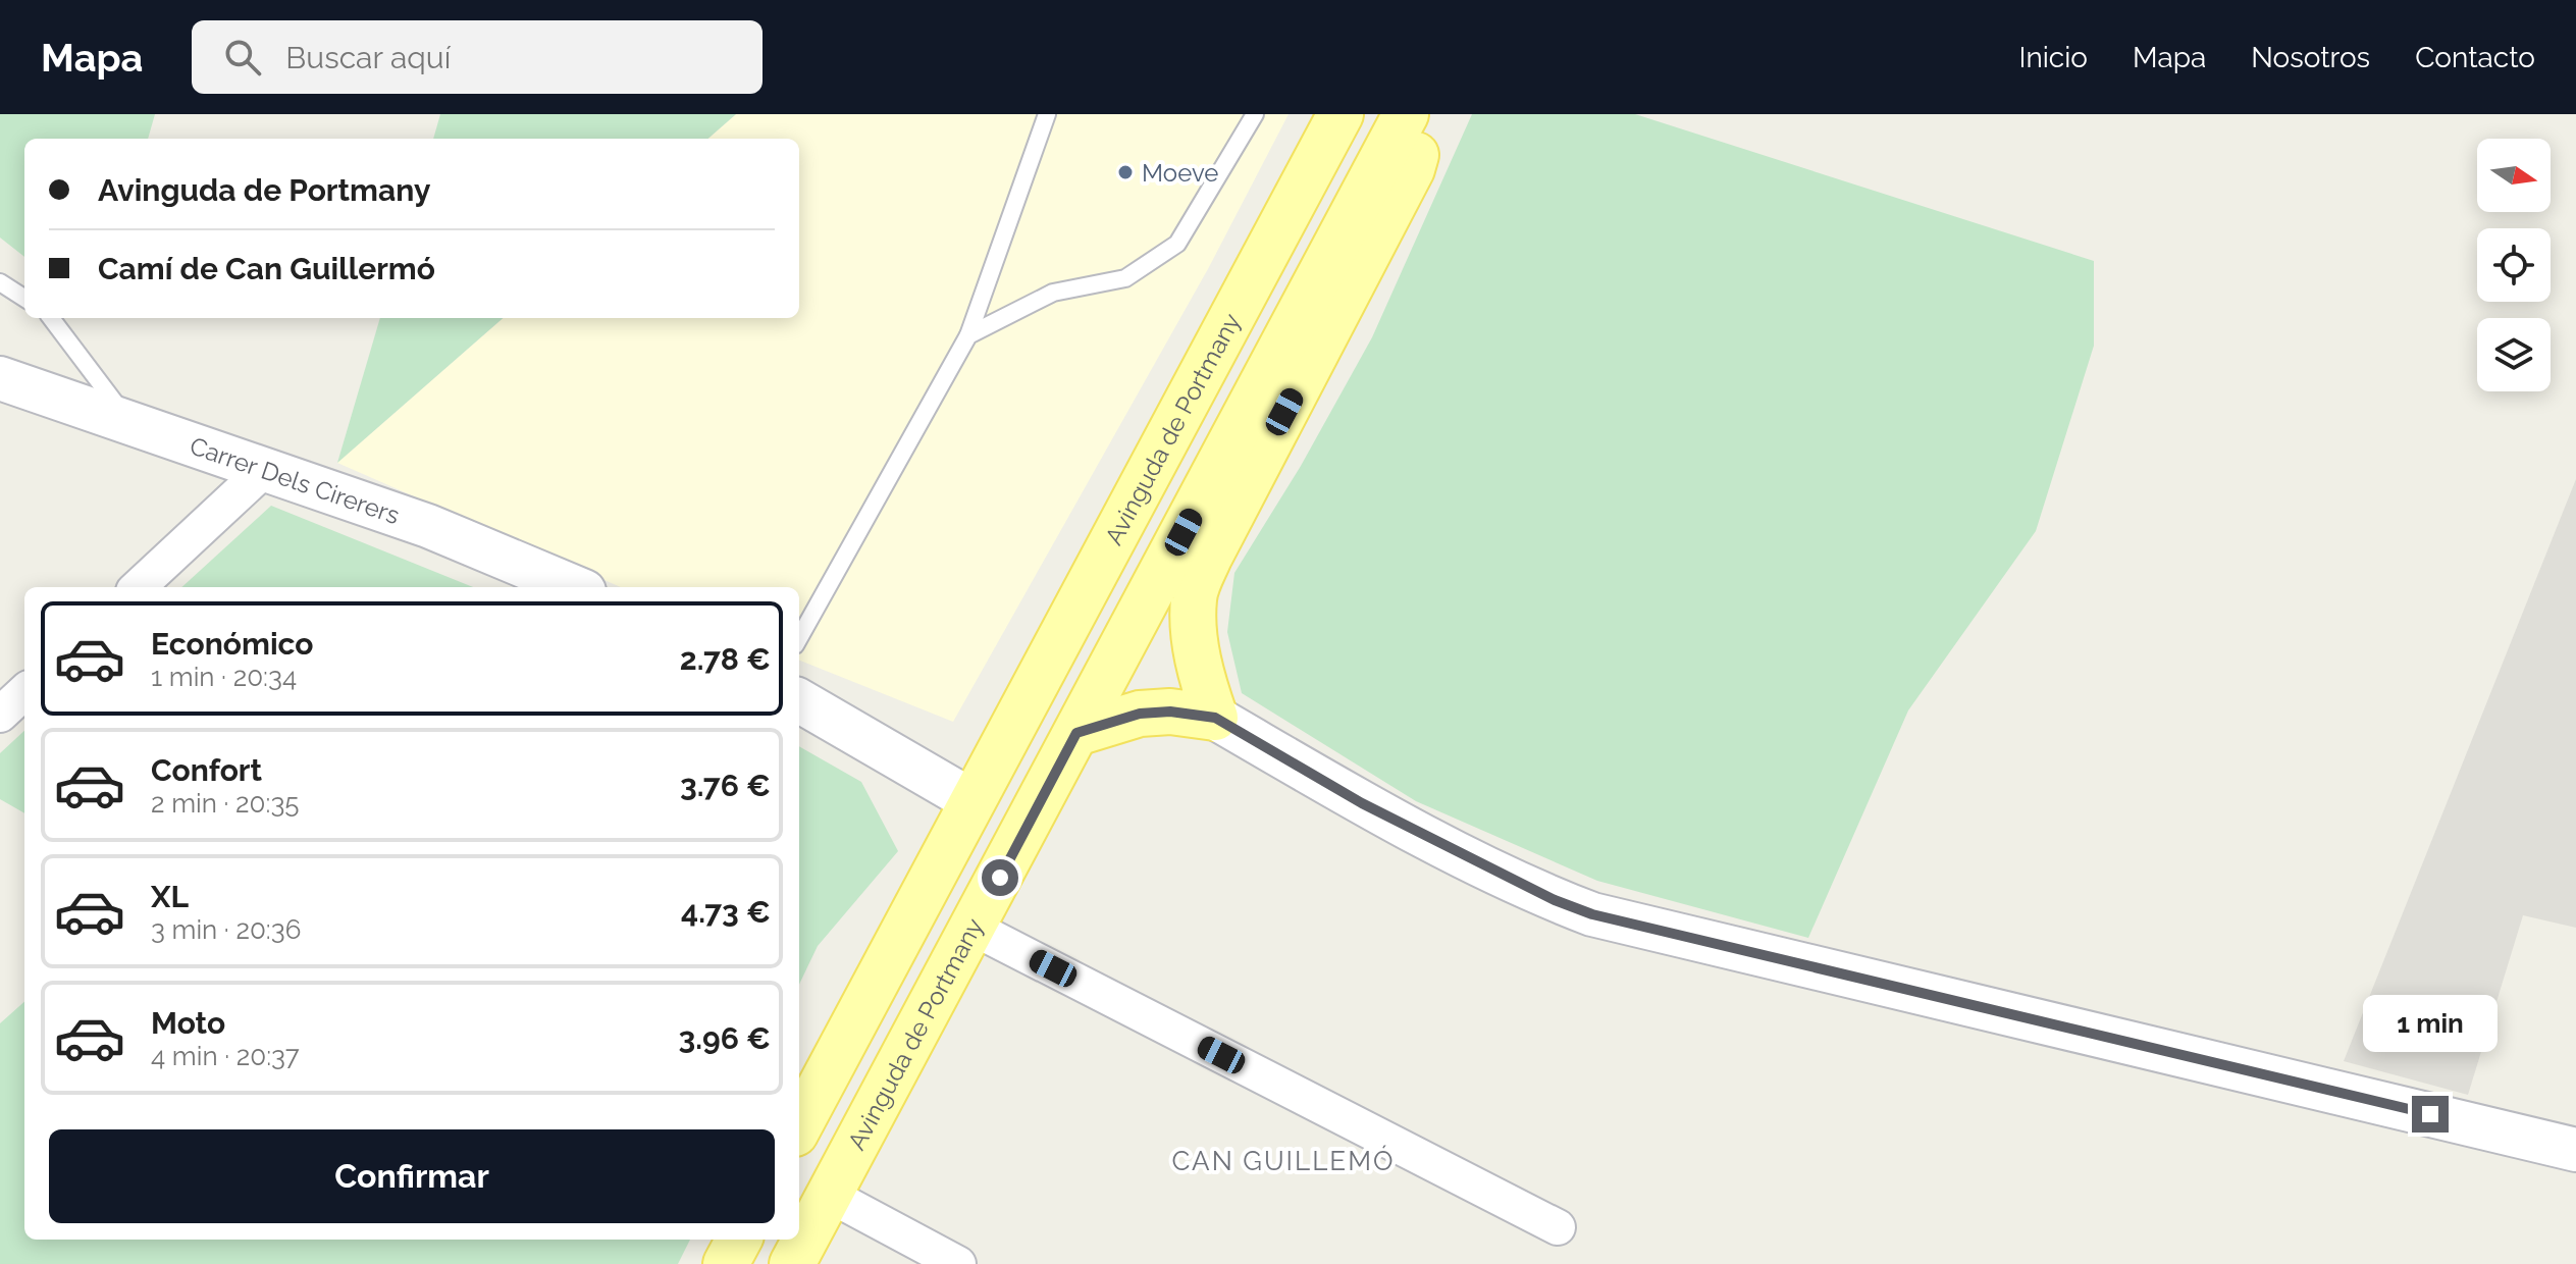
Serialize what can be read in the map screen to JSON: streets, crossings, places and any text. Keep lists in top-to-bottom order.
{
  "streets": {
    "main road": ["Avinguda de Portmany"],
    "street": ["Carrer Dels Cirerers"]
  },
  "districts": ["CAN GUILLEMÓ"],
  "places": ["Moeve"],
  "north": "right",
  "page": {
    "header": "Mapa",
    "search": "Buscar aquí",
    "nav": [
      "Inicio",
      "Mapa",
      "Nosotros",
      "Contacto"
    ],
    "banner": ["Avinguda de Portmany", "Camí de Can Guillermó"],
    "list": [
      {
        "name": "Económico",
        "note": "1 min · 20:34",
        "value": "2.78 €"
      },
      {
        "name": "Confort",
        "note": "2 min · 20:35",
        "value": "3.76 €"
      },
      {
        "name": "XL",
        "note": "3 min · 20:36",
        "value": "4.73 €"
      },
      {
        "name": "Moto",
        "note": "4 min · 20:37",
        "value": "3.96 €"
      }
    ],
    "bubble": "1 min",
    "buttons": "Confirmar"
  }
}
